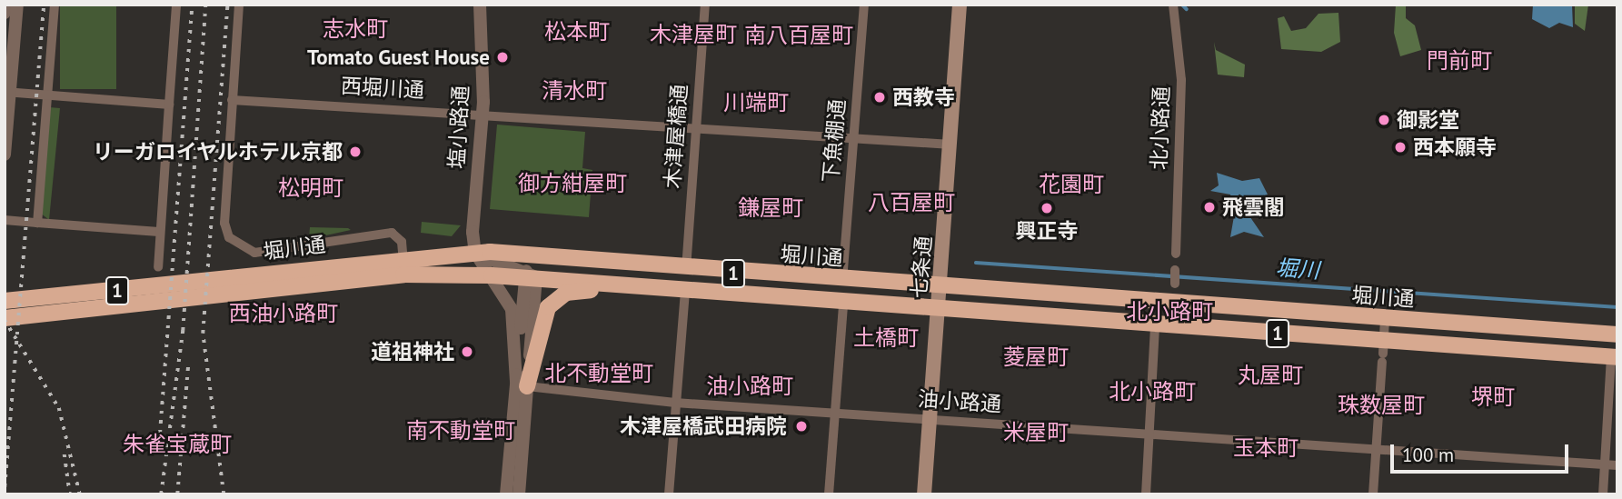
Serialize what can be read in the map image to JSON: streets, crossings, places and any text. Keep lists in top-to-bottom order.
{
  "streets": {
    "highway": ["堀川通", "1"],
    "main road": ["七条通"],
    "street": [
      "西堀川通",
      "塩小路通",
      "北小路通",
      "木津屋橋通",
      "下魚棚通",
      "油小路通"
    ]
  },
  "crossings": [
    ["西堀川通", "塩小路通"],
    ["西堀川通", "木津屋橋通"],
    ["西堀川通", "下魚棚通"],
    ["西堀川通", "七条通"],
    ["塩小路通", "堀川通"],
    ["木津屋橋通", "堀川通"],
    ["下魚棚通", "堀川通"],
    ["堀川通", "七条通"],
    ["堀川通", "1"],
    ["七条通", "油小路通"],
    ["1", "油小路通"]
  ],
  "districts": [
    "志水町",
    "松本町",
    "木津屋町",
    "南八百屋町",
    "門前町",
    "清水町",
    "川端町",
    "御方紺屋町",
    "花園町",
    "松明町",
    "八百屋町",
    "鎌屋町",
    "北小路町",
    "西油小路町",
    "土橋町",
    "菱屋町",
    "北不動堂町",
    "丸屋町",
    "油小路町",
    "北小路町",
    "堺町",
    "珠数屋町",
    "南不動堂町",
    "米屋町",
    "朱雀宝蔵町",
    "玉本町"
  ],
  "water": ["堀川"],
  "places": [
    "Tomato Guest House",
    "西教寺",
    "御影堂",
    "西本願寺",
    "リーガロイヤルホテル京都",
    "飛雲閣",
    "興正寺",
    "道祖神社",
    "木津屋橋武田病院"
  ],
  "scale_bar": "100 m"
}
